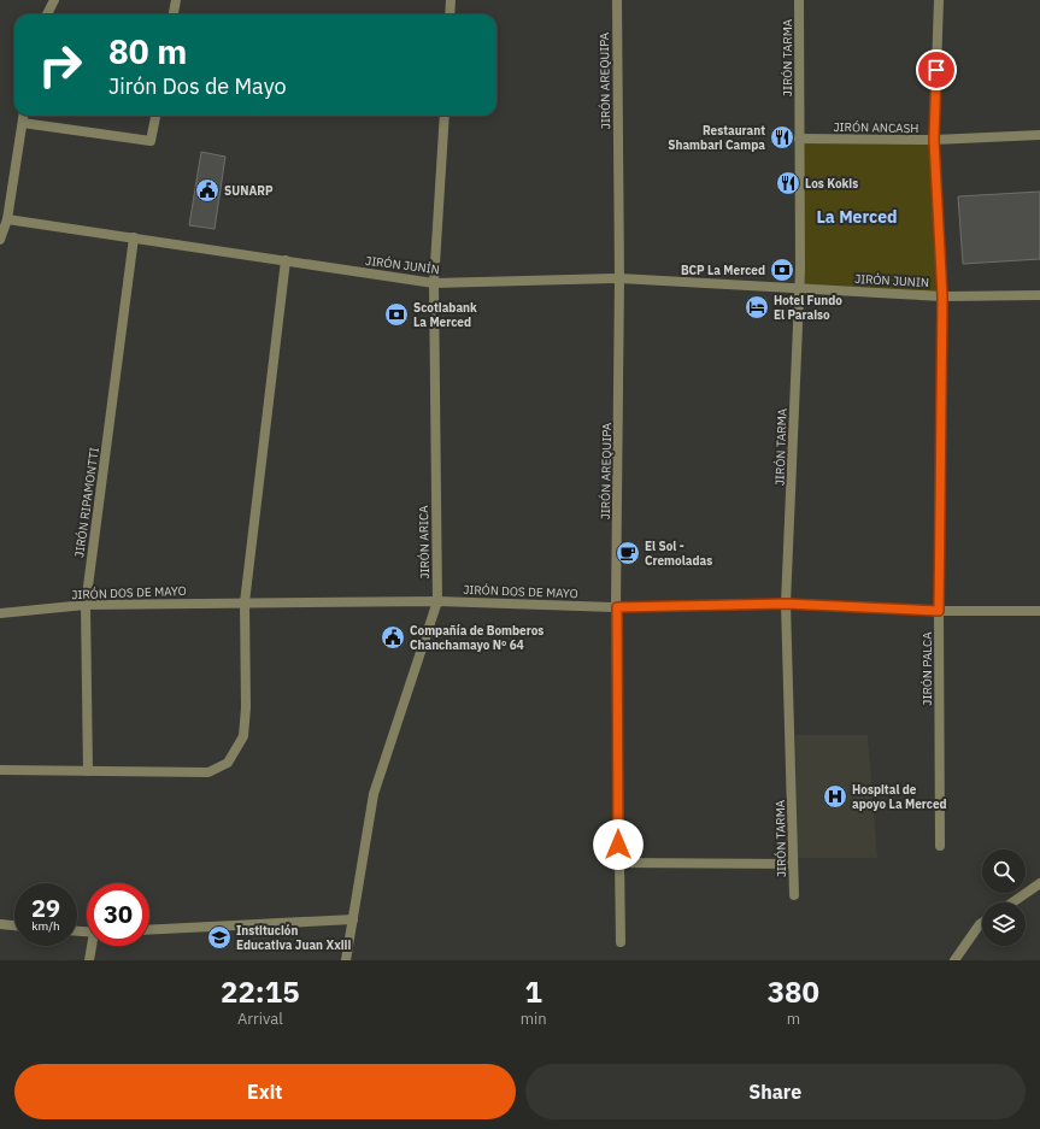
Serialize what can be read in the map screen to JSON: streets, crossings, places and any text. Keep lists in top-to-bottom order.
{
  "streets": {
    "street": [
      "JIRÓN TARMA",
      "JIRÓN AREQUIPA",
      "JIRÓN ANCASH",
      "JIRÓN JUNÍN",
      "JIRÓN JUNIN",
      "JIRÓN RIPAMONTTI",
      "JIRÓN ARICA",
      "JIRÓN DOS DE MAYO",
      "JIRÓN PALCA"
    ]
  },
  "crossings": [
    ["JIRÓN TARMA", "JIRÓN ANCASH"],
    ["JIRÓN TARMA", "JIRÓN JUNÍN"],
    ["JIRÓN TARMA", "JIRÓN JUNIN"],
    ["JIRÓN TARMA", "JIRÓN DOS DE MAYO"],
    ["JIRÓN AREQUIPA", "JIRÓN JUNÍN"],
    ["JIRÓN AREQUIPA", "JIRÓN DOS DE MAYO"],
    ["JIRÓN ANCASH", "JIRÓN PALCA"],
    ["JIRÓN JUNÍN", "JIRÓN JUNIN"],
    ["JIRÓN JUNÍN", "JIRÓN RIPAMONTTI"],
    ["JIRÓN JUNÍN", "JIRÓN ARICA"],
    ["JIRÓN JUNIN", "JIRÓN PALCA"],
    ["JIRÓN RIPAMONTTI", "JIRÓN DOS DE MAYO"],
    ["JIRÓN ARICA", "JIRÓN DOS DE MAYO"],
    ["JIRÓN DOS DE MAYO", "JIRÓN PALCA"]
  ],
  "districts": ["La Merced"],
  "places": {
    "restaurant": ["Restaurant Shambari Campa", "Los Kokis"],
    "public building": ["SUNARP", "Compañía de Bomberos Chanchamayo Nº 64"],
    "bank": ["BCP La Merced", "Scotiabank La Merced"],
    "hotel": ["Hotel Fundo El Paraiso"],
    "cafe": ["El Sol - Cremoladas"],
    "hospital": ["Hospital de apoyo La Merced"],
    "school or university": ["Institución Educativa Juan Xxiii"]
  },
  "page": {
    "turn": ["80 m", "Jirón Dos de Mayo"],
    "speed": "29 km/h",
    "limit": "30",
    "eta": [
      "22:15",
      "Arrival",
      "1",
      "min",
      "380",
      "m"
    ],
    "buttons": ["Exit", "Share"]
  }
}
